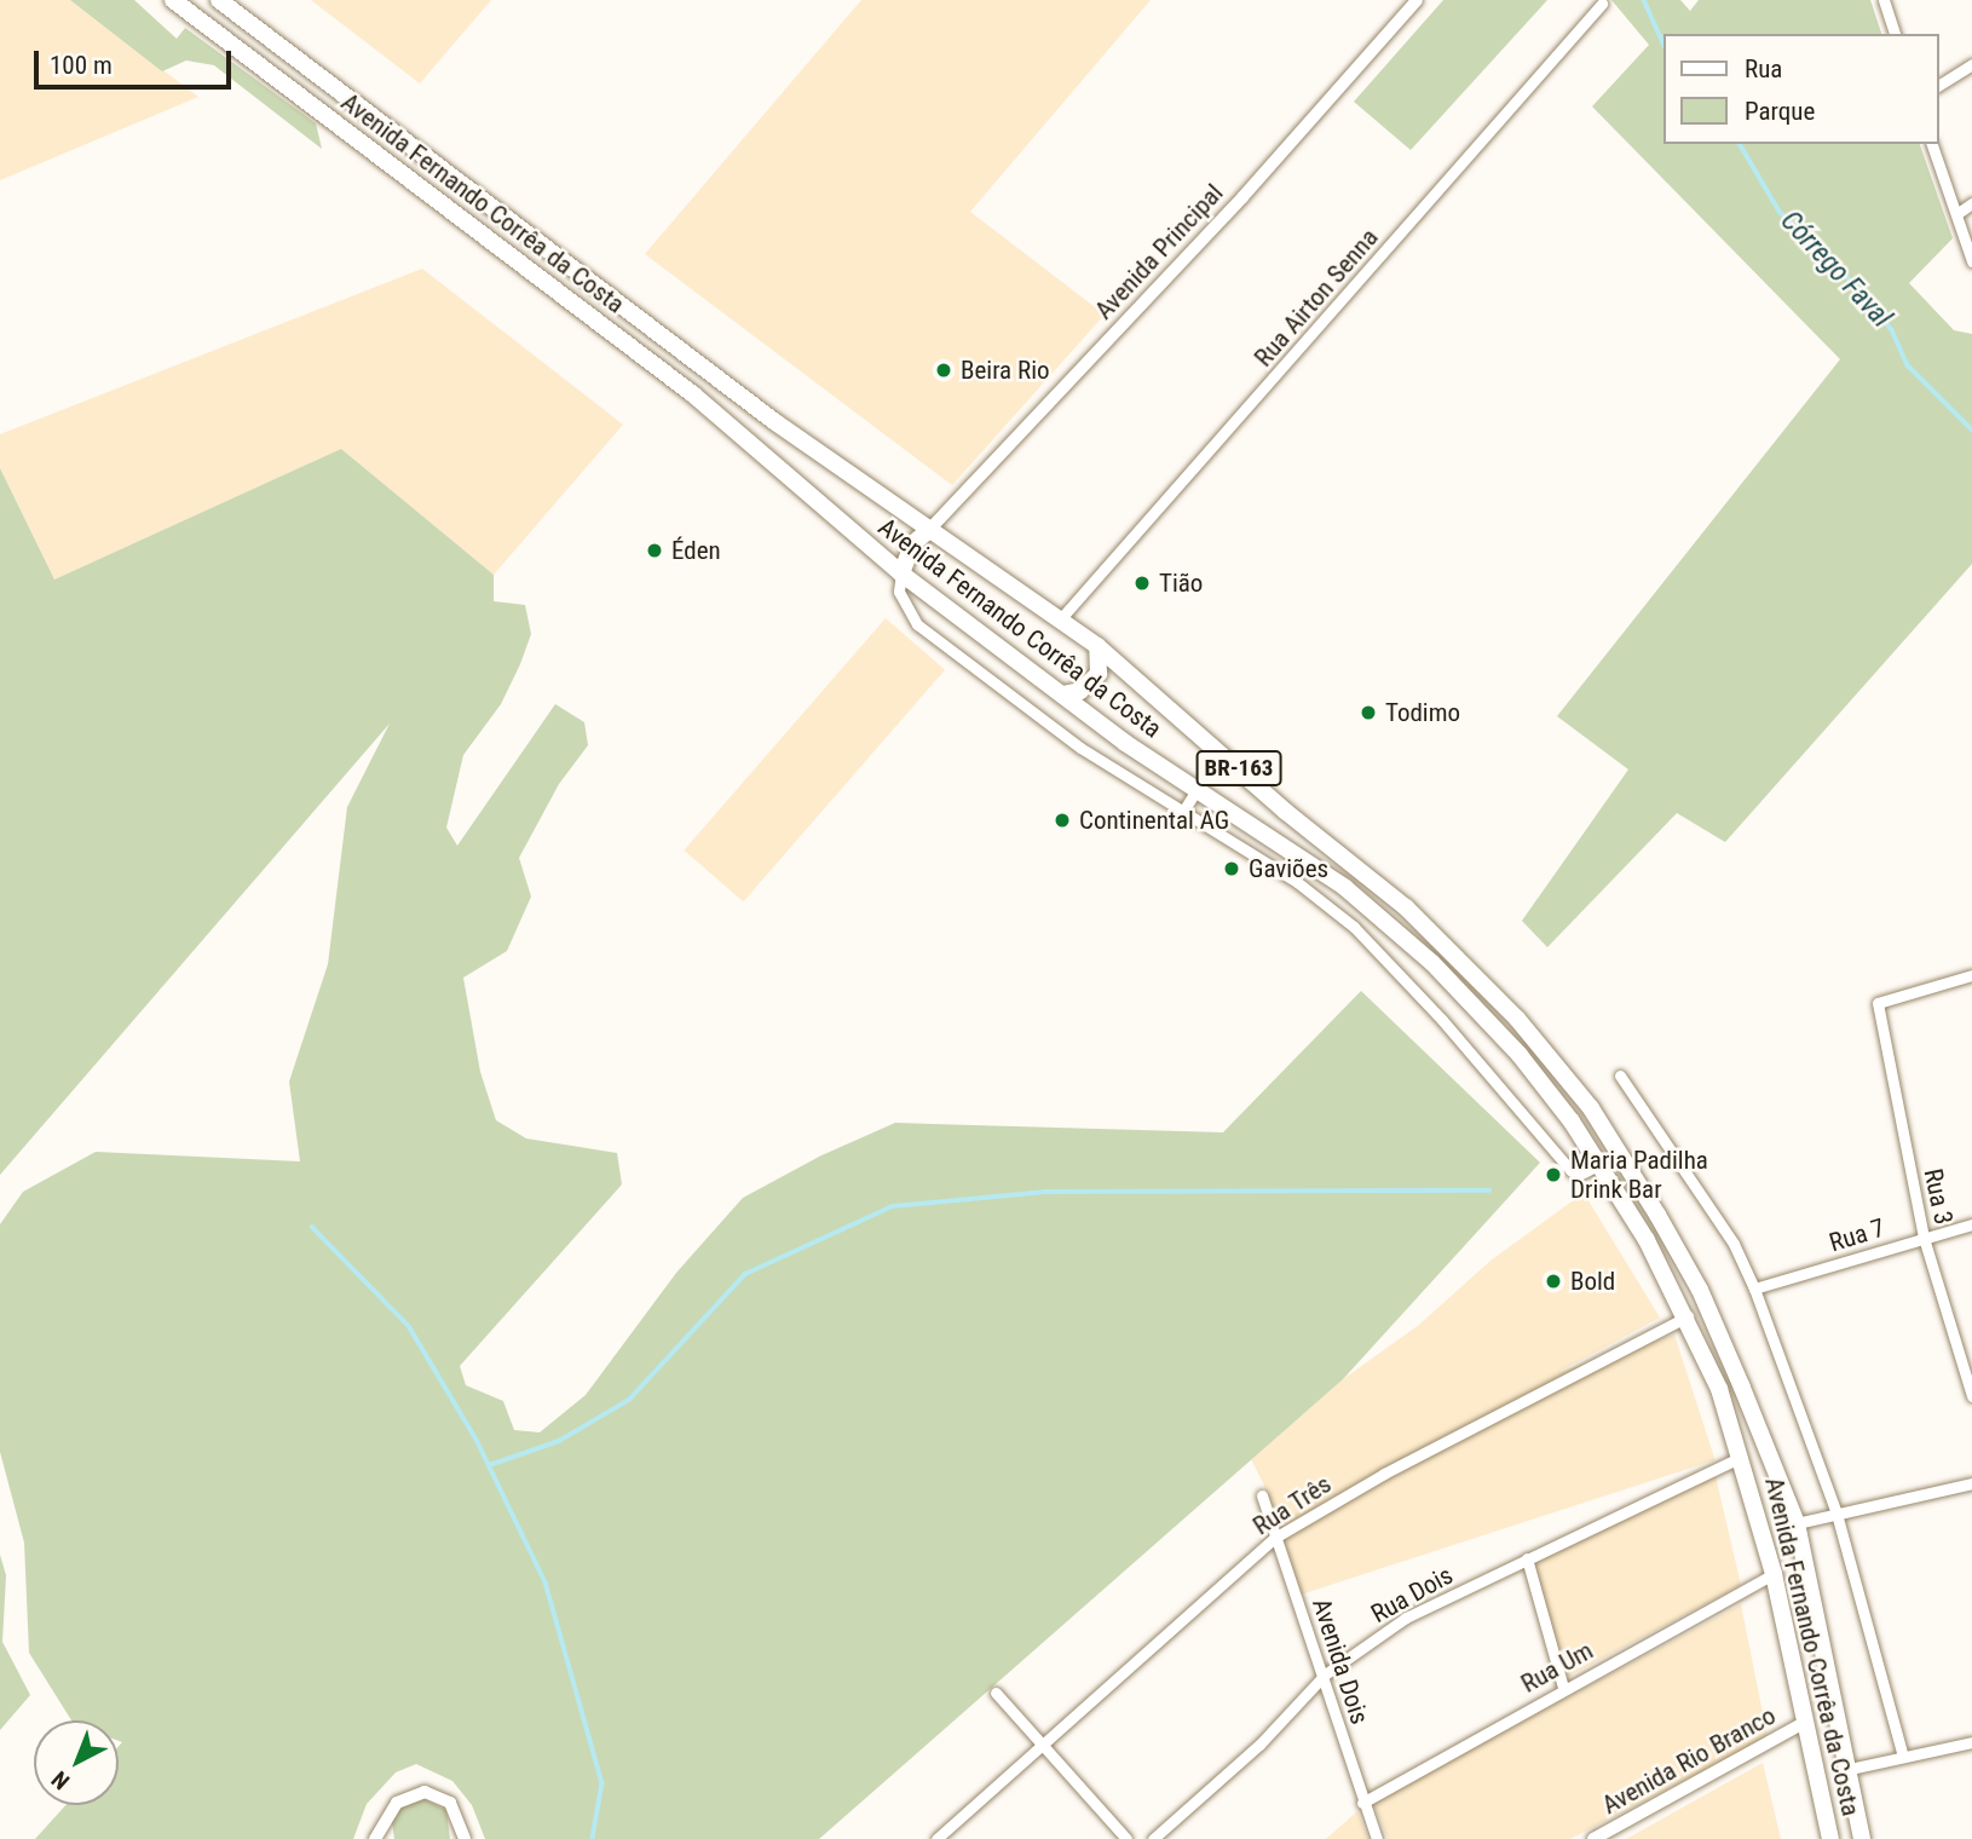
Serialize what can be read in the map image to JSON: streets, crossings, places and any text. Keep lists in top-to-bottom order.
{
  "streets": {
    "highway": ["Avenida Fernando Corrêa da Costa", "BR-163"],
    "street": [
      "Avenida Principal",
      "Rua Airton Senna",
      "Rua 3",
      "Rua 7",
      "Rua Três",
      "Rua Dois",
      "Avenida Dois",
      "Rua Um",
      "Avenida Rio Branco"
    ]
  },
  "crossings": [
    ["Avenida Fernando Corrêa da Costa", "Avenida Principal"],
    ["Avenida Fernando Corrêa da Costa", "Rua Airton Senna"],
    ["Avenida Fernando Corrêa da Costa", "Rua Três"],
    ["Avenida Fernando Corrêa da Costa", "Rua Dois"],
    ["Avenida Fernando Corrêa da Costa", "Rua Um"],
    ["Avenida Fernando Corrêa da Costa", "Avenida Rio Branco"],
    ["Rua 3", "Rua 7"],
    ["Rua Três", "Avenida Dois"],
    ["Rua Dois", "Avenida Dois"],
    ["Avenida Dois", "Rua Um"]
  ],
  "water": ["Córrego Faval"],
  "places": [
    "Beira Rio",
    "Éden",
    "Tião",
    "Todimo",
    "Continental AG",
    "Gaviões",
    "Maria Padilha Drink Bar",
    "Bold"
  ],
  "legend": ["Rua", "Parque"],
  "scale_bar": "100 m",
  "north": "bottom left"
}
